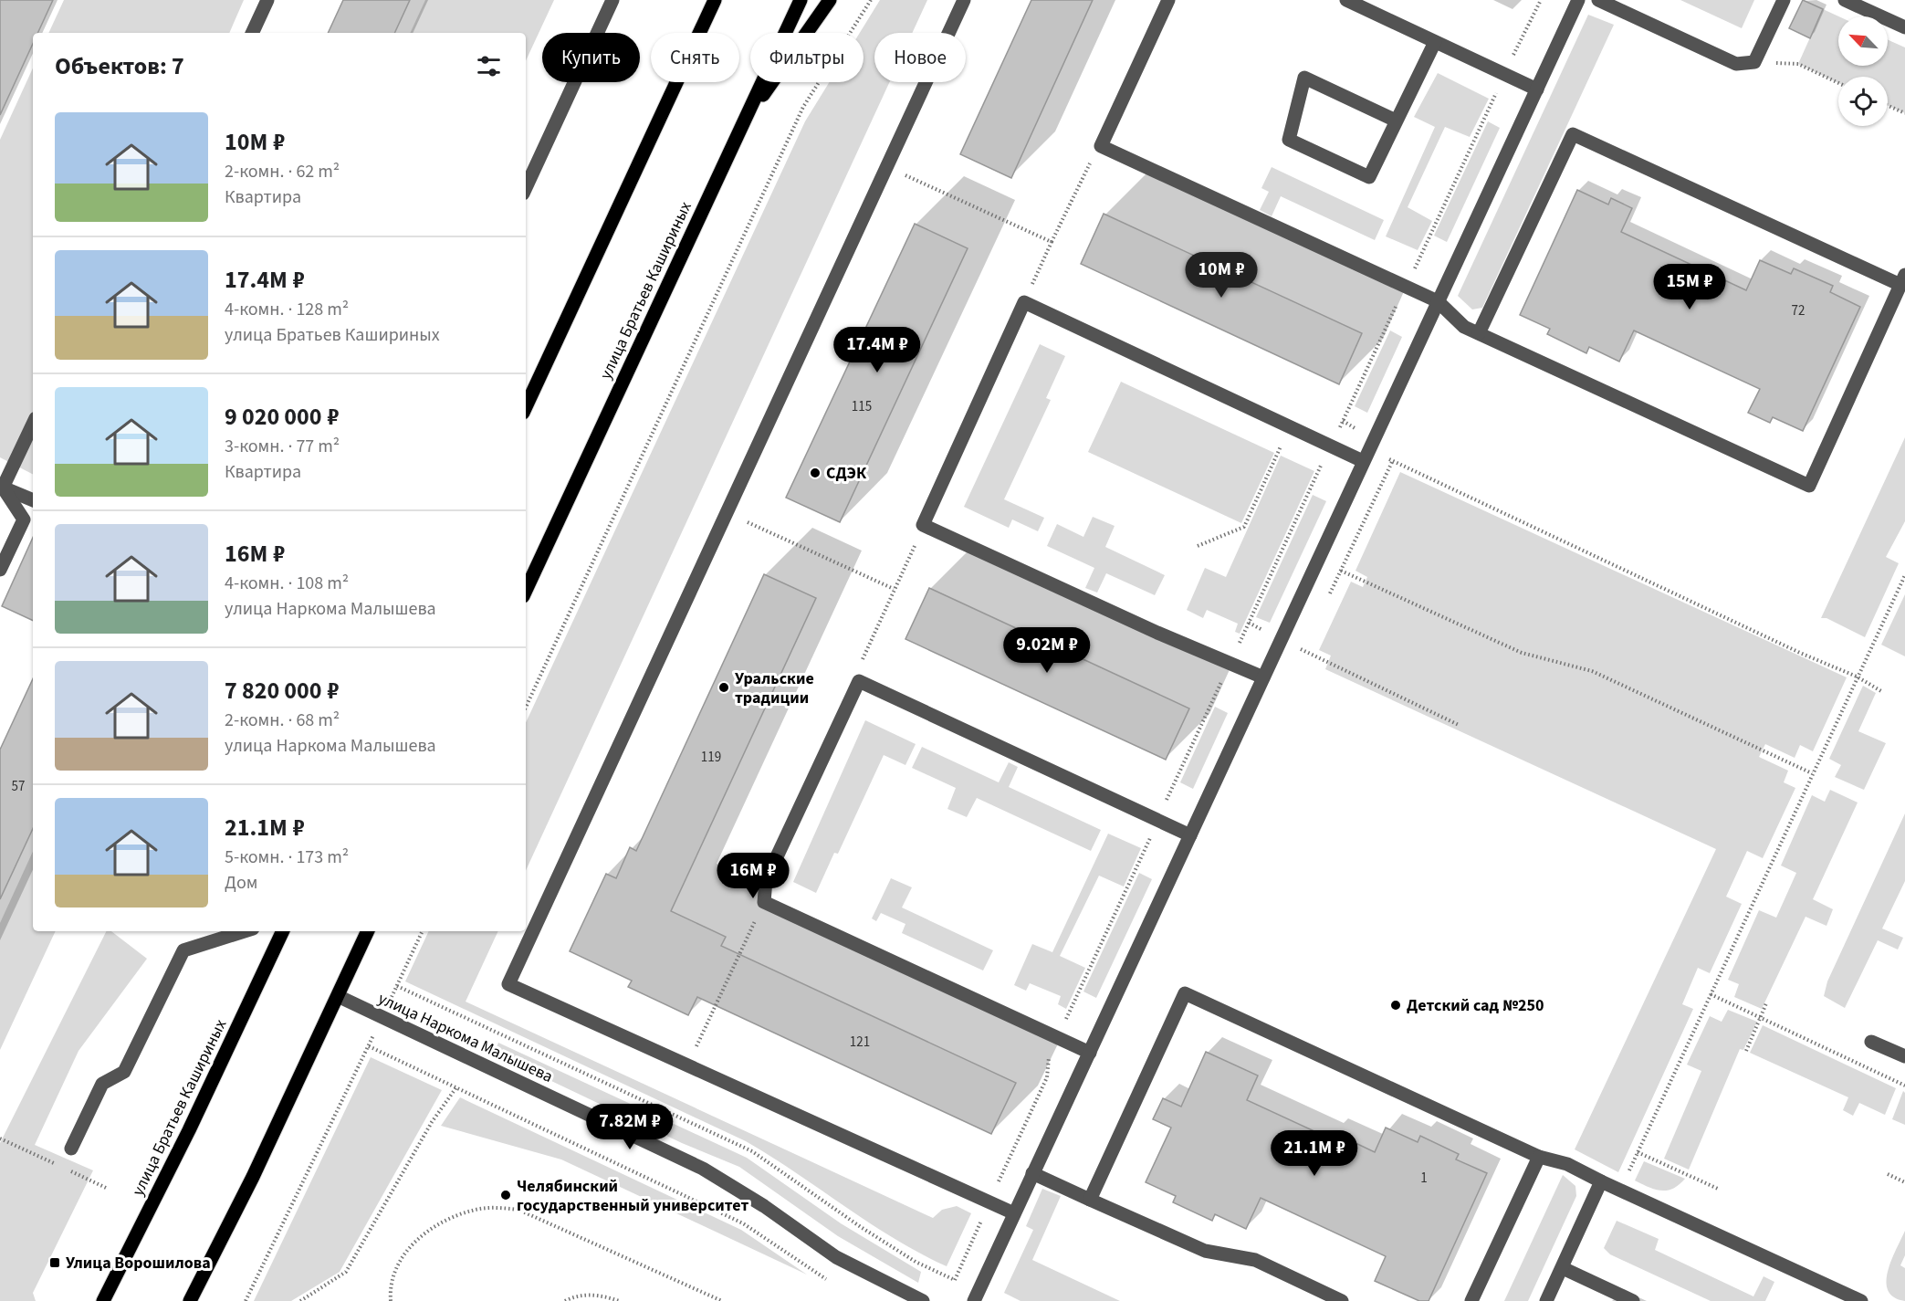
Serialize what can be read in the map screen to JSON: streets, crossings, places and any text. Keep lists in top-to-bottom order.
{
  "streets": {
    "main road": ["улица Братьев Кашириных"],
    "street": ["улица Наркома Малышева"]
  },
  "places": {
    "other": [
      "СДЭК",
      "Уральские традиции",
      "Детский сад №250",
      "Челябинский государственный университет"
    ],
    "transit": ["Улица Ворошилова"]
  },
  "house_numbers": [
    "72",
    "115",
    "119",
    "57",
    "121",
    "1"
  ],
  "north": "top left",
  "page": {
    "chip": [
      "Купить",
      "Снять",
      "Фильтры",
      "Новое"
    ],
    "heading": "Объектов: 7",
    "list": [
      {
        "name": "10M ₽",
        "note": "2-комн. · 62 m² · Квартира"
      },
      {
        "name": "17.4M ₽",
        "note": "4-комн. · 128 m² · улица Братьев Кашириных"
      },
      {
        "name": "9 020 000 ₽",
        "note": "3-комн. · 77 m² · Квартира"
      },
      {
        "name": "16M ₽",
        "note": "4-комн. · 108 m² · улица Наркома Малышева"
      },
      {
        "name": "7 820 000 ₽",
        "note": "2-комн. · 68 m² · улица Наркома Малышева"
      },
      {
        "name": "21.1M ₽",
        "note": "5-комн. · 173 m² · Дом"
      }
    ],
    "price": [
      "10M ₽",
      "15M ₽",
      "17.4M ₽",
      "9.02M ₽",
      "16M ₽",
      "7.82M ₽",
      "21.1M ₽"
    ]
  }
}
